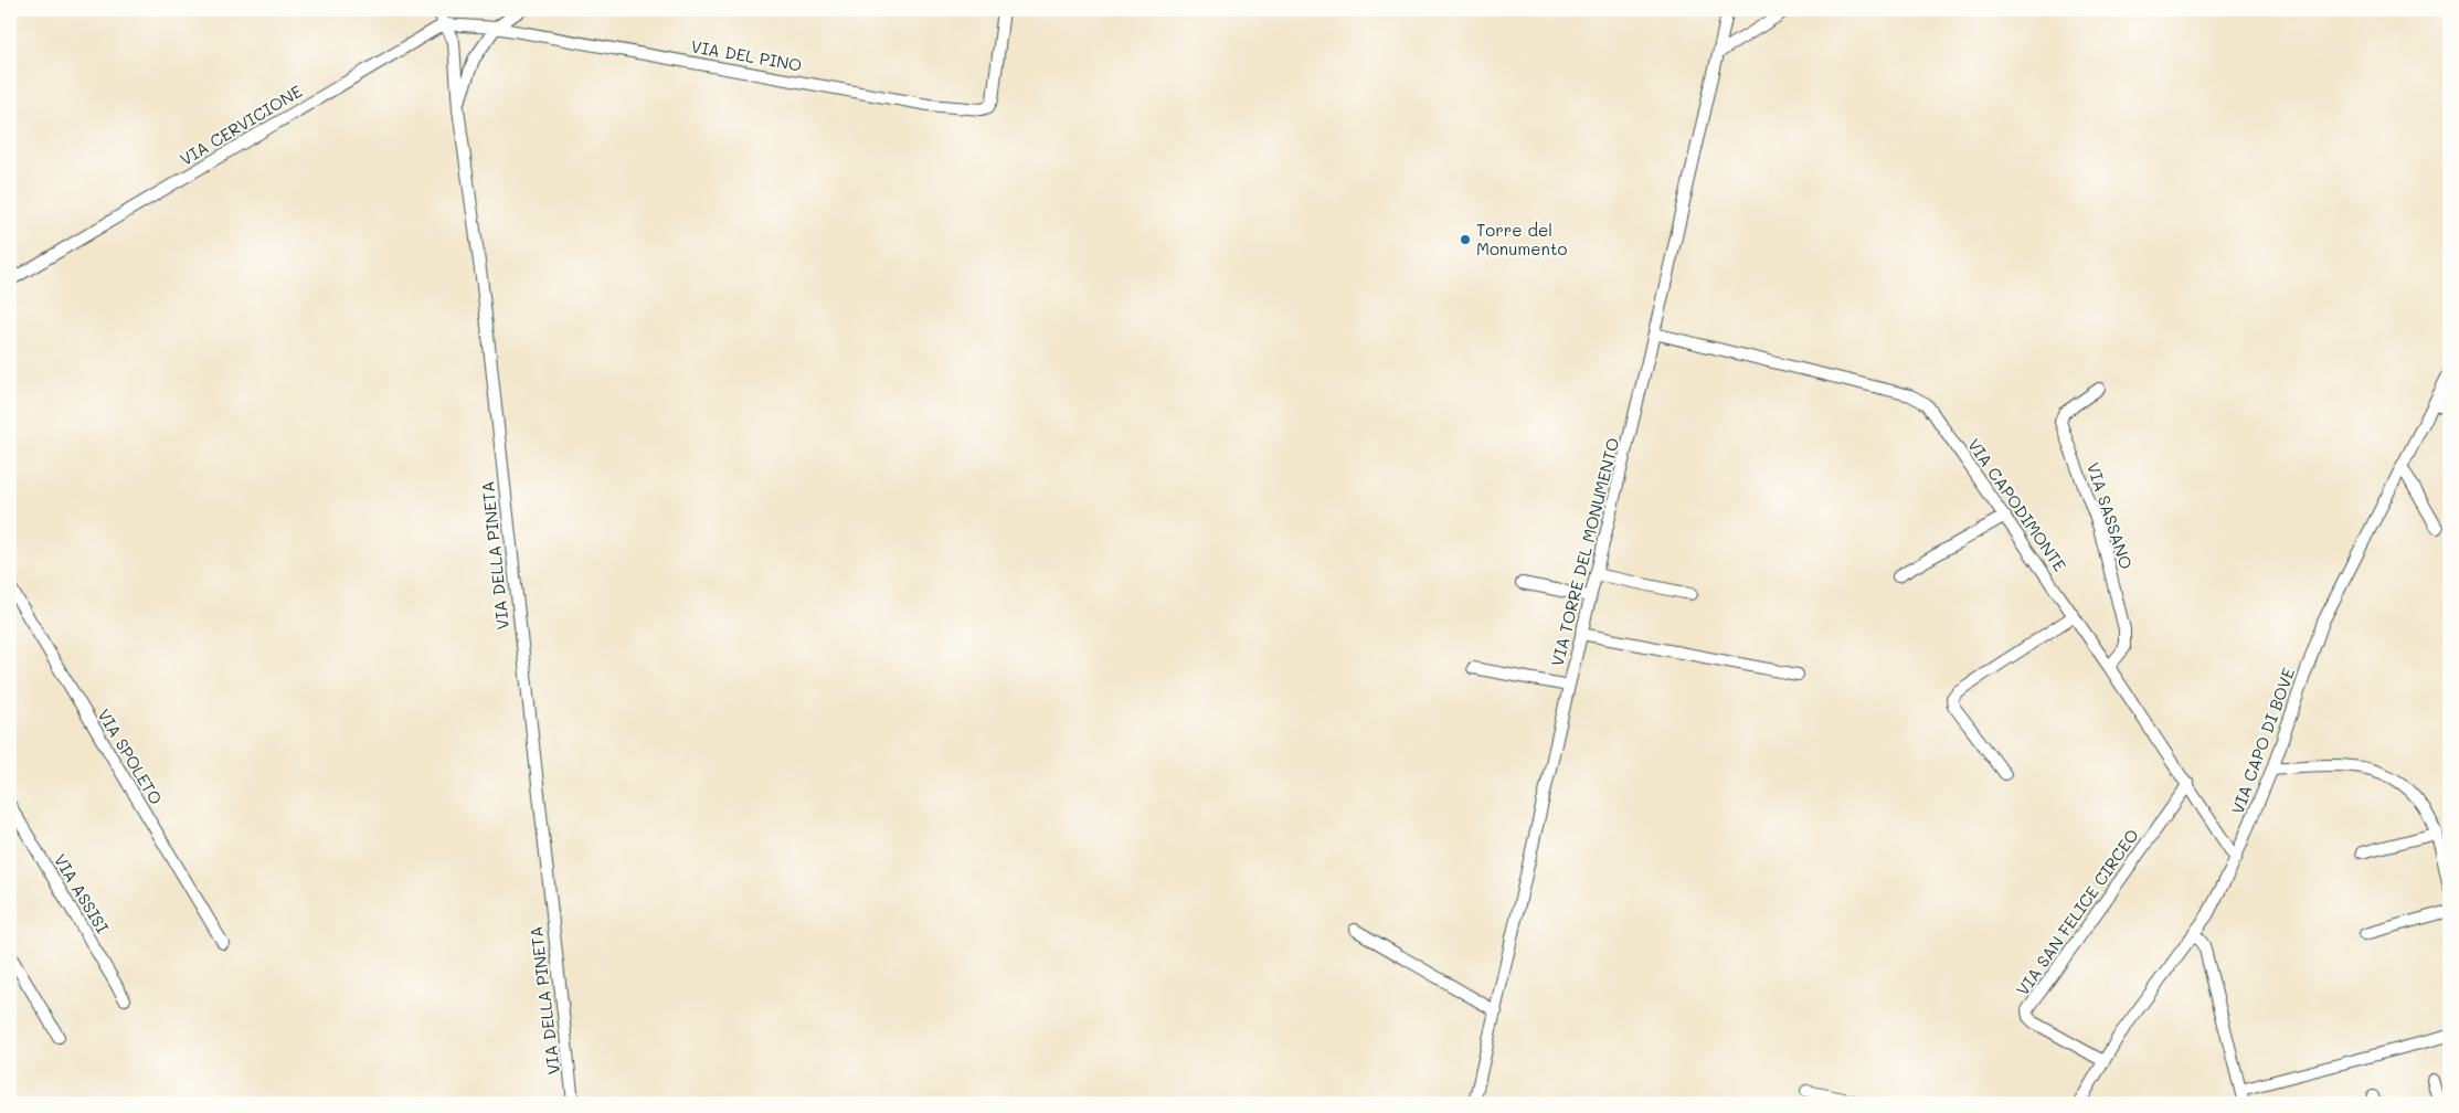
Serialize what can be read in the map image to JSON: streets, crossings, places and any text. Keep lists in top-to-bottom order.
{
  "streets": {
    "street": [
      "VIA DEL PINO",
      "VIA CERVICIONE",
      "VIA CAPODIMONTE",
      "VIA SASSANO",
      "VIA TORRE DEL MONUMENTO",
      "VIA DELLA PINETA",
      "VIA CAPO DI BOVE",
      "VIA SPOLETO",
      "VIA ASSISI",
      "VIA SAN FELICE CIRCEO"
    ]
  },
  "crossings": [
    ["VIA CERVICIONE", "VIA DELLA PINETA"],
    ["VIA CAPODIMONTE", "VIA SASSANO"],
    ["VIA CAPODIMONTE", "VIA TORRE DEL MONUMENTO"],
    ["VIA CAPODIMONTE", "VIA CAPO DI BOVE"],
    ["VIA CAPODIMONTE", "VIA SAN FELICE CIRCEO"],
    ["VIA CAPO DI BOVE", "VIA SAN FELICE CIRCEO"]
  ],
  "places": ["Torre del Monumento"]
}
